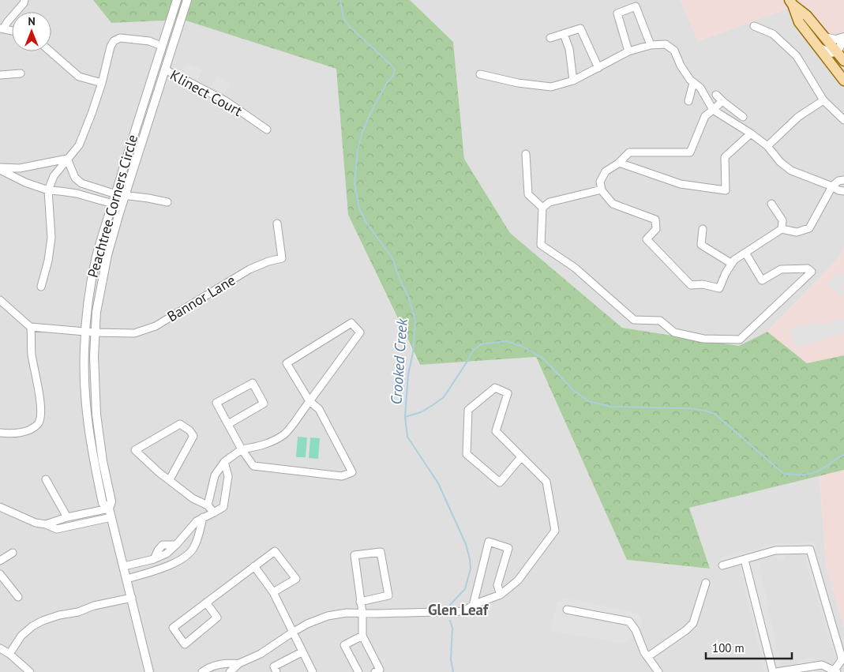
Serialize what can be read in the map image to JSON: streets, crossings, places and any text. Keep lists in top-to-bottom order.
{
  "streets": {
    "street": ["Klinect Court", "Peachtree Corners Circle", "Bannor Lane"]
  },
  "crossings": [
    ["Klinect Court", "Peachtree Corners Circle"],
    ["Peachtree Corners Circle", "Bannor Lane"]
  ],
  "districts": ["Glen Leaf"],
  "water": ["Crooked Creek"],
  "scale_bar": "100 m",
  "north": "top"
}
